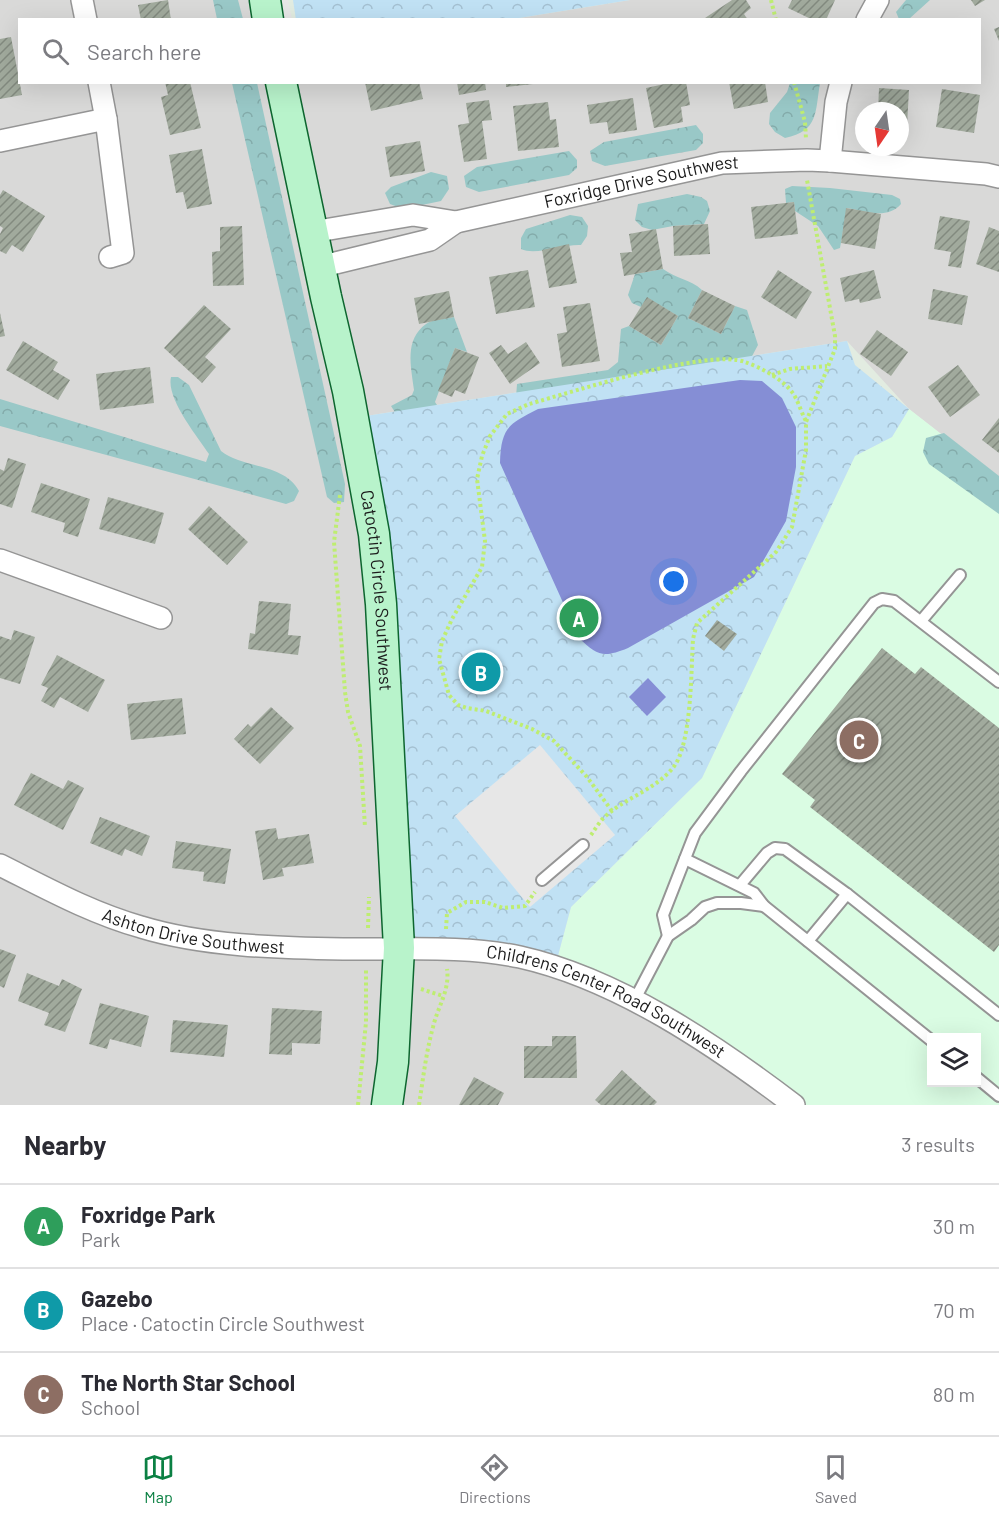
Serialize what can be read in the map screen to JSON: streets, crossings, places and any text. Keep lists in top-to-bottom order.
{
  "streets": {
    "main road": ["Catoctin Circle Southwest"],
    "street": ["Foxridge Drive Southwest", "Ashton Drive Southwest", "Childrens Center Road Southwest"]
  },
  "crossings": [
    ["Foxridge Drive Southwest", "Catoctin Circle Southwest"],
    ["Catoctin Circle Southwest", "Ashton Drive Southwest"],
    ["Catoctin Circle Southwest", "Childrens Center Road Southwest"],
    ["Ashton Drive Southwest", "Childrens Center Road Southwest"]
  ],
  "north": "bottom",
  "page": {
    "search": "Search here",
    "pins": ["A", "B", "C"],
    "heading": ["Nearby", "3 results"],
    "list": [
      {
        "mark": "A",
        "name": "Foxridge Park",
        "note": "Park",
        "value": "30 m"
      },
      {
        "mark": "B",
        "name": "Gazebo",
        "note": "Place · Catoctin Circle Southwest",
        "value": "70 m"
      },
      {
        "mark": "C",
        "name": "The North Star School",
        "note": "School",
        "value": "80 m"
      }
    ],
    "nav": ["Map", "Directions", "Saved"]
  }
}
